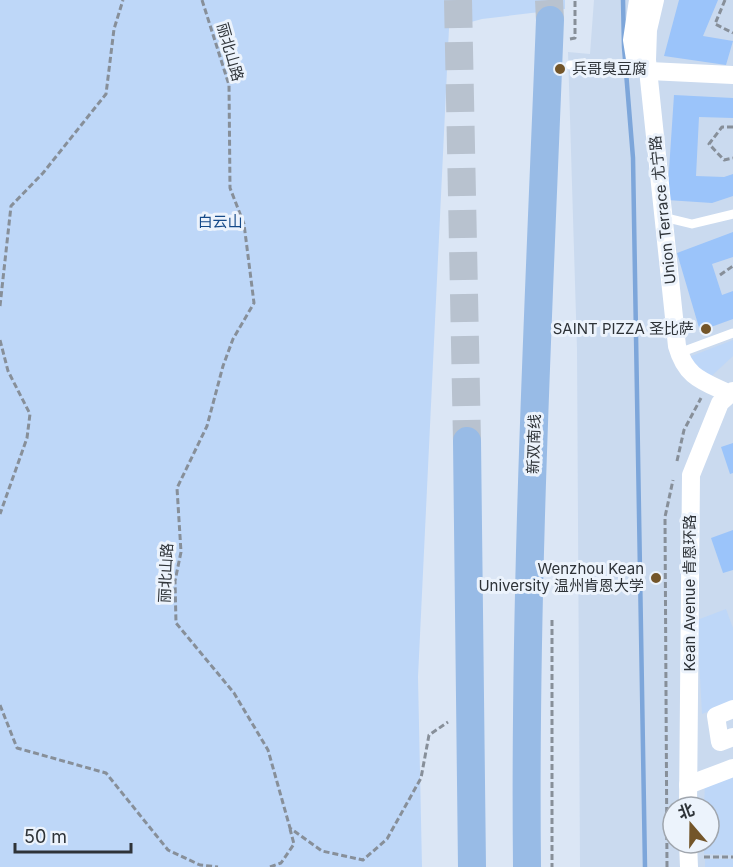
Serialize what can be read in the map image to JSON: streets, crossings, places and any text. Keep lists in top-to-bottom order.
{
  "streets": {
    "main road": ["新双南线"],
    "street": ["Union Terrace 尤宁路", "Kean Avenue 肯恩环路"],
    "path": ["丽北山路"]
  },
  "crossings": [
    ["Union Terrace 尤宁路", "Kean Avenue 肯恩环路"]
  ],
  "parks": ["白云山"],
  "places": ["兵哥臭豆腐", "SAINT PIZZA 圣比萨", "Wenzhou Kean University 温州肯恩大学"],
  "scale_bar": "50 m",
  "north": "top"
}
